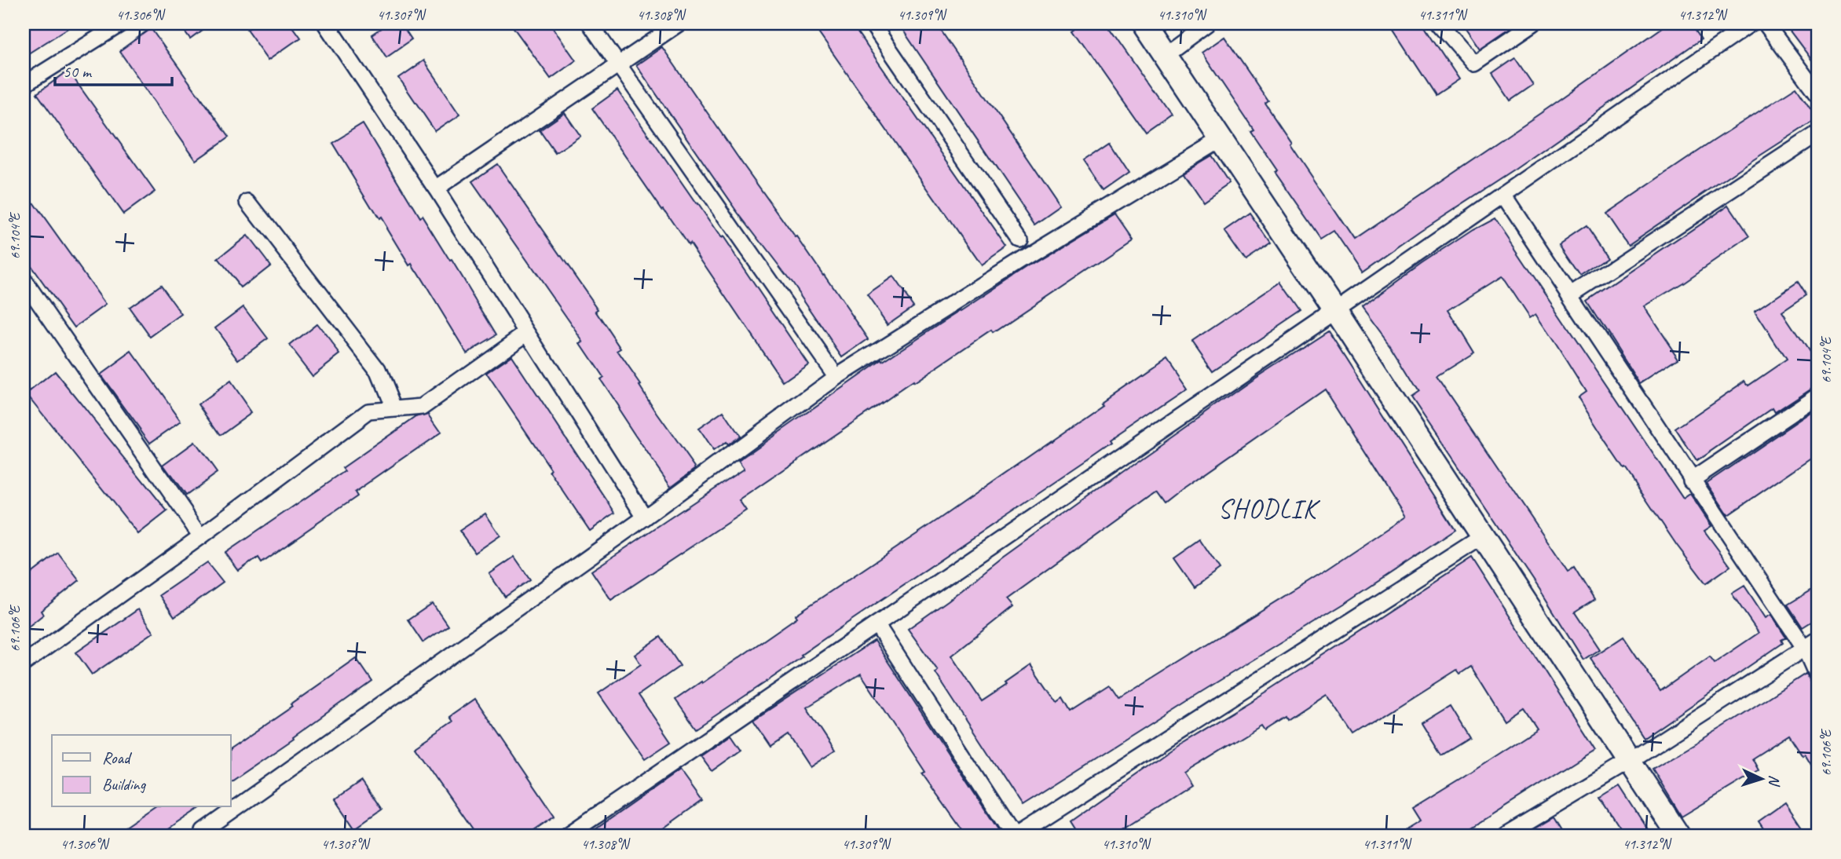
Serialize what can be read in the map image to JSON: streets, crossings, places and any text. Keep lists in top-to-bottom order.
{
  "districts": ["SHODLIK"],
  "legend": ["Road", "Building"],
  "scale_bar": "50 m",
  "north": "right",
  "coordinates": [
    "41.306°N",
    "41.307°N",
    "41.308°N",
    "41.309°N",
    "41.310°N",
    "41.311°N",
    "41.312°N",
    "69.104°E",
    "69.106°E"
  ]
}
